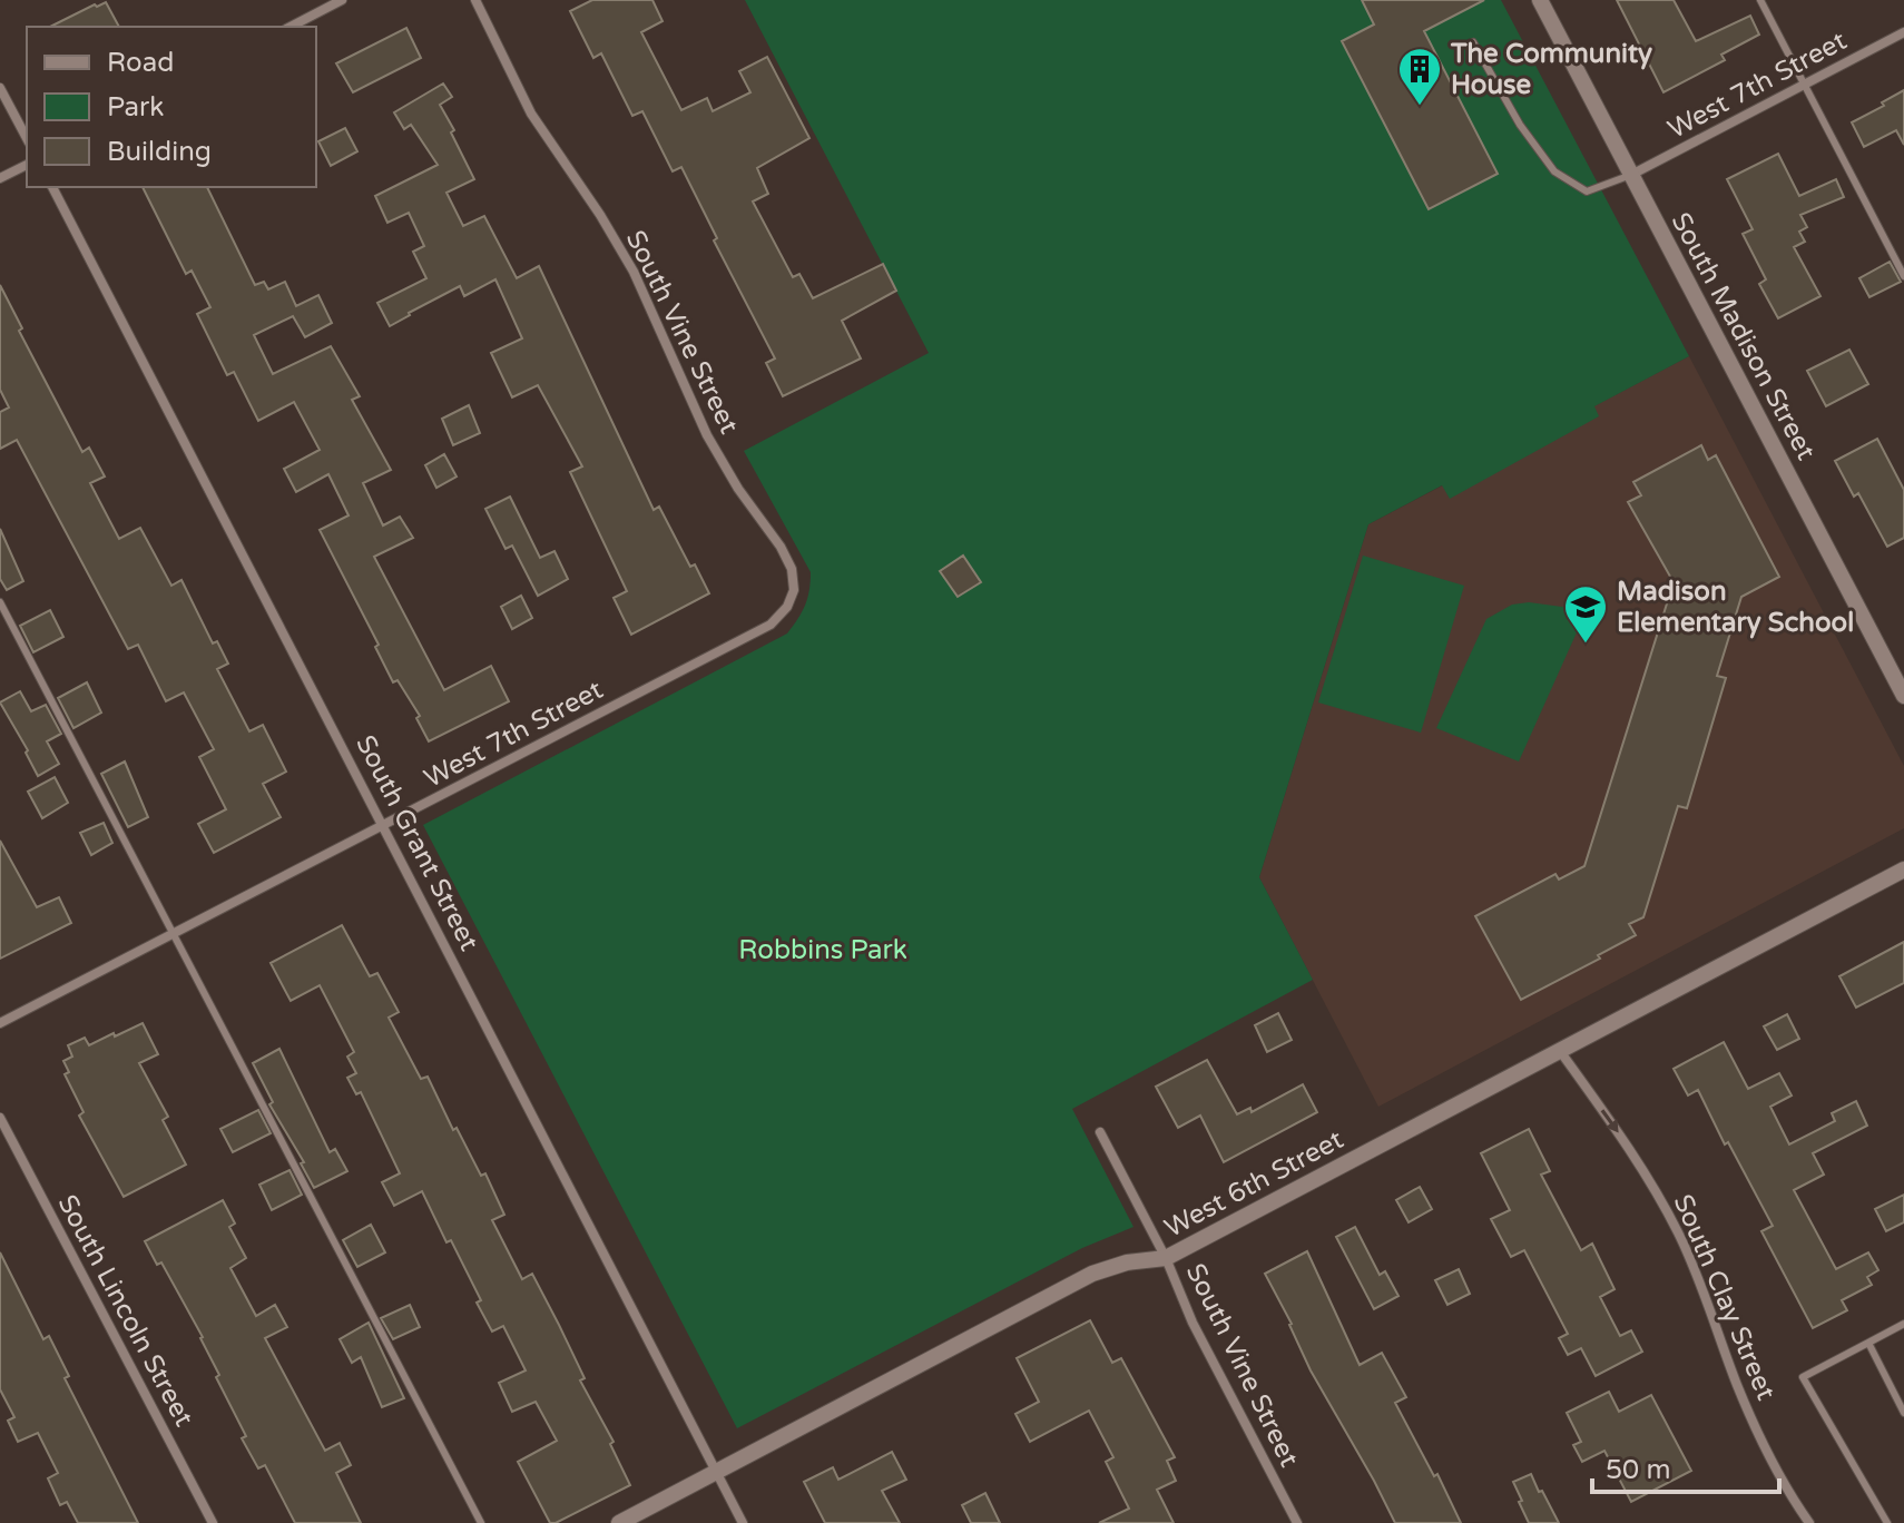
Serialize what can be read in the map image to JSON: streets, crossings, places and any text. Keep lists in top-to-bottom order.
{
  "streets": {
    "street": [
      "West 7th Street",
      "South Vine Street",
      "South Madison Street",
      "South Grant Street",
      "West 6th Street",
      "South Clay Street",
      "South Lincoln Street"
    ]
  },
  "crossings": [
    ["West 7th Street", "South Vine Street"],
    ["West 7th Street", "South Madison Street"],
    ["West 7th Street", "South Grant Street"],
    ["South Vine Street", "West 6th Street"],
    ["South Grant Street", "West 6th Street"],
    ["West 6th Street", "South Clay Street"]
  ],
  "one_way": ["South Clay Street"],
  "parks": ["Robbins Park"],
  "places": {
    "building": ["The Community House"],
    "school or university": ["Madison Elementary School"]
  },
  "legend": ["Road", "Park", "Building"],
  "scale_bar": "50 m"
}
